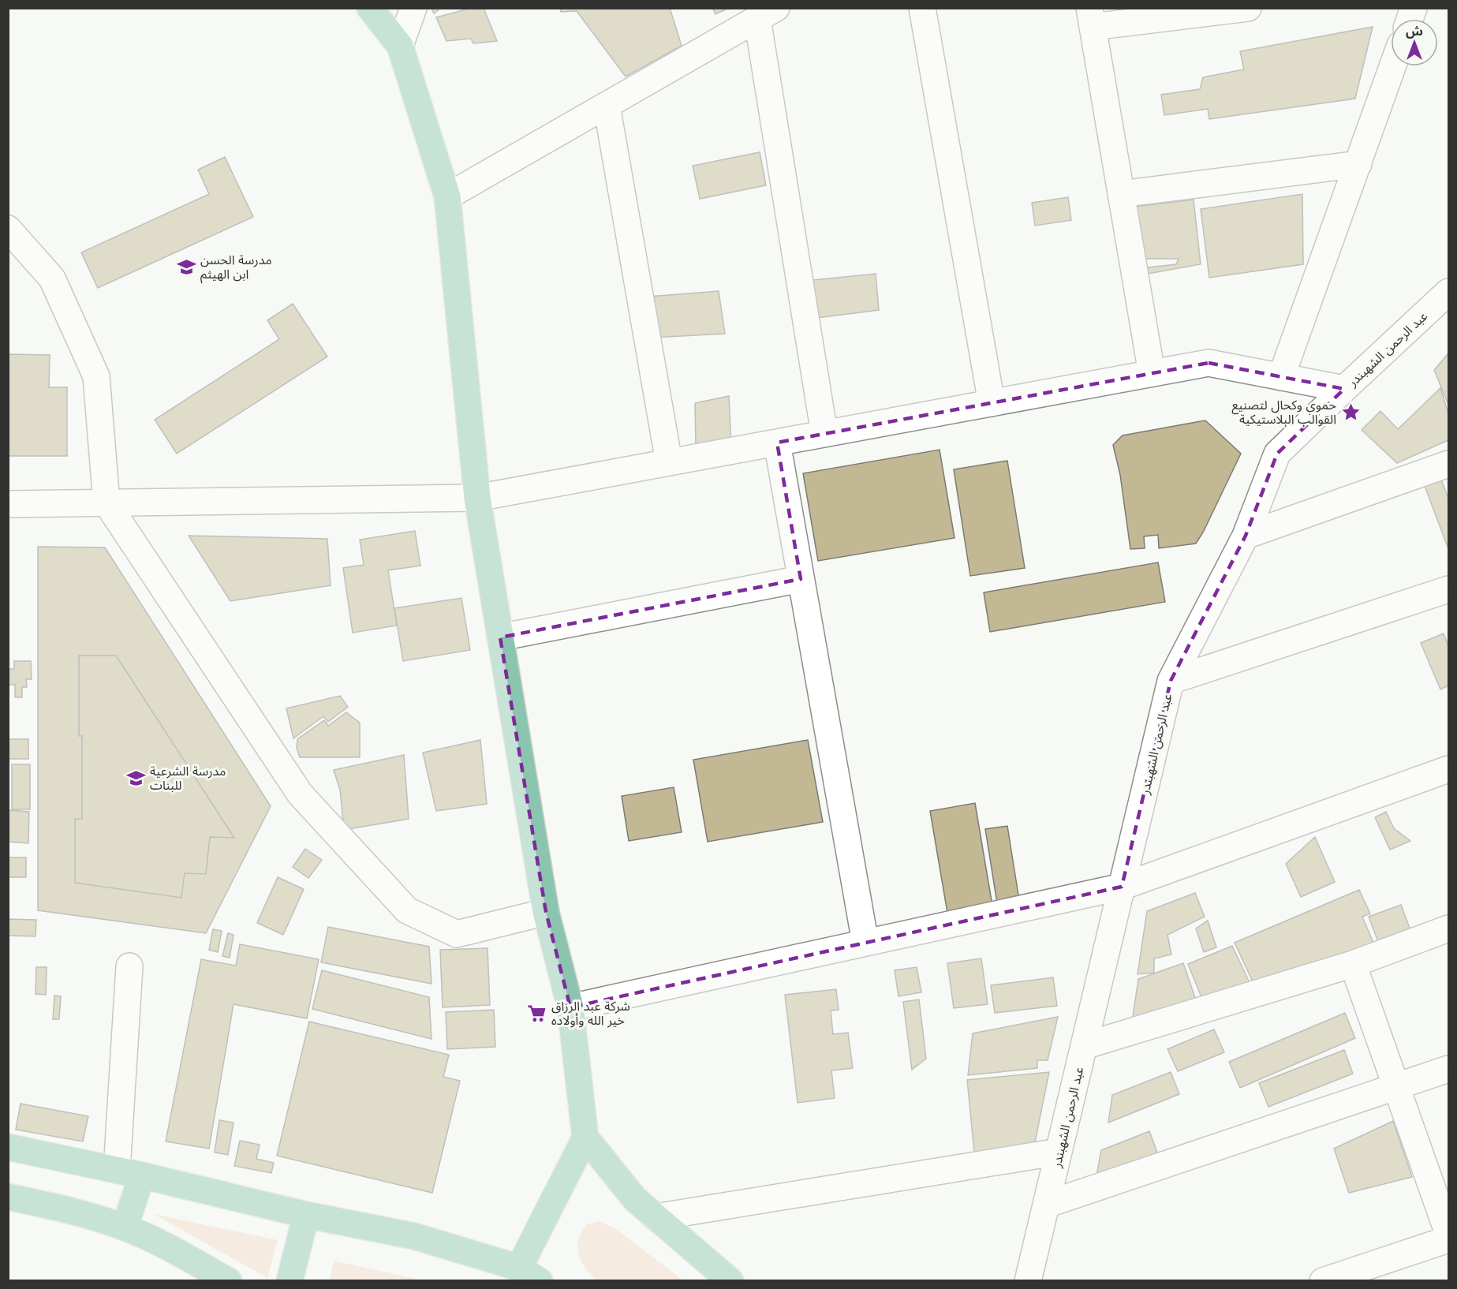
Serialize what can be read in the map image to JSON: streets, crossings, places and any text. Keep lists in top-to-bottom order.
{
  "streets": {
    "street": ["عبد الرحمن الشهبندر"]
  },
  "places": {
    "school or university": ["مدرسة الحسن ابن الهيثم", "مدرسة الشرعية للبنات"],
    "place": ["حموي وكحال لتصنيع القوالب البلاستيكية"],
    "supermarket": ["شركة عبد الرزاق خير الله وأولاده"]
  },
  "north": "top"
}
